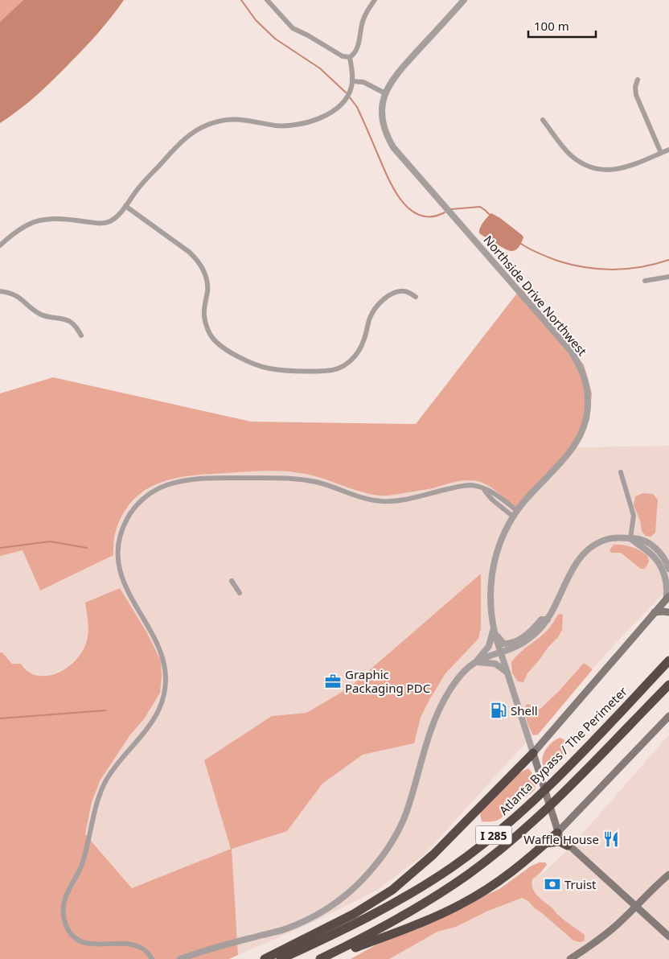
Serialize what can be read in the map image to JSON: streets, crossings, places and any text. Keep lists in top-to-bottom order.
{
  "streets": {
    "highway": ["Atlanta Bypass / The Perimeter", "I 285"],
    "main road": ["Northside Drive Northwest"]
  },
  "places": {
    "office": ["Graphic Packaging PDC"],
    "fuel station": ["Shell"],
    "restaurant": ["Waffle House"],
    "bank": ["Truist"]
  },
  "scale_bar": "100 m"
}
